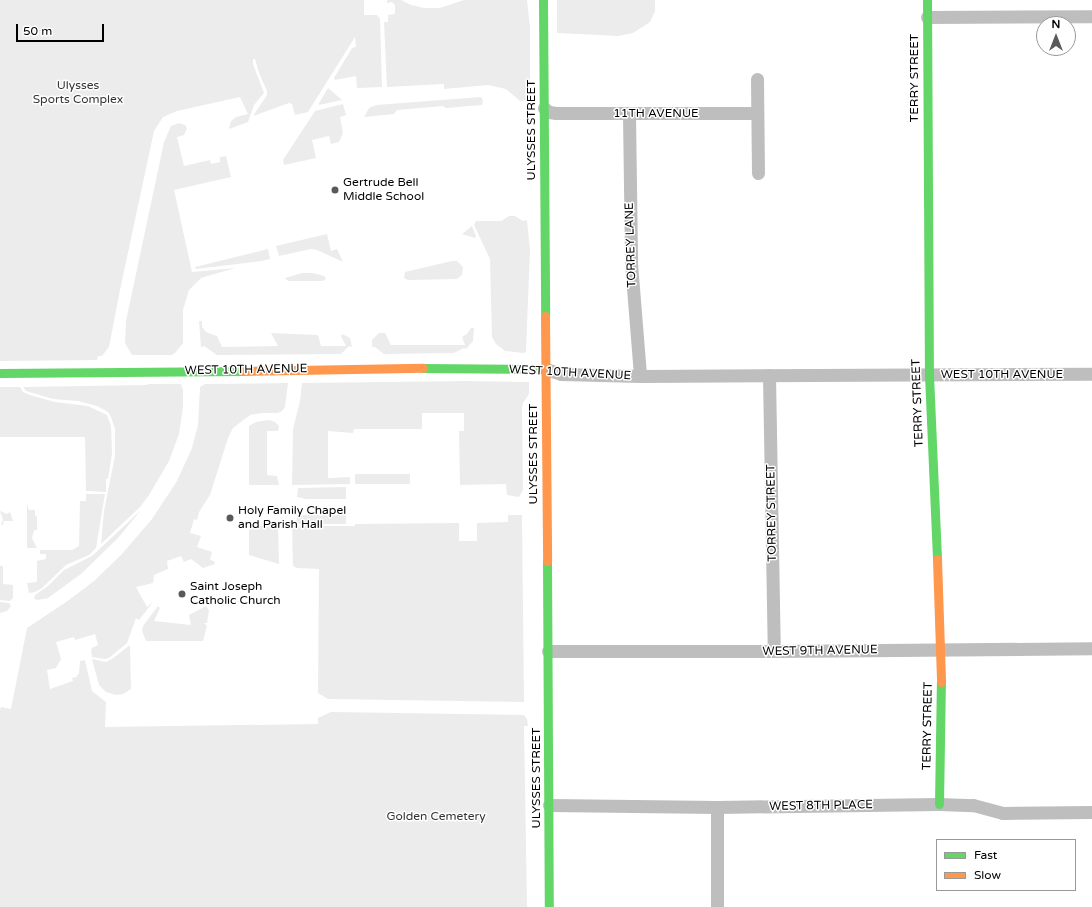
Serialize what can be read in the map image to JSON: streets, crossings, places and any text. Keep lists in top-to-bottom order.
{
  "streets": {
    "street": [
      "TERRY STREET",
      "11TH AVENUE",
      "ULYSSES STREET",
      "TORREY LANE",
      "WEST 10TH AVENUE",
      "TORREY STREET",
      "WEST 9TH AVENUE",
      "WEST 8TH PLACE"
    ]
  },
  "crossings": [
    ["TERRY STREET", "WEST 10TH AVENUE"],
    ["TERRY STREET", "WEST 9TH AVENUE"],
    ["TERRY STREET", "WEST 8TH PLACE"],
    ["11TH AVENUE", "ULYSSES STREET"],
    ["11TH AVENUE", "TORREY LANE"],
    ["ULYSSES STREET", "WEST 10TH AVENUE"],
    ["ULYSSES STREET", "WEST 9TH AVENUE"],
    ["ULYSSES STREET", "WEST 8TH PLACE"],
    ["TORREY LANE", "WEST 10TH AVENUE"],
    ["WEST 10TH AVENUE", "TORREY STREET"],
    ["TORREY STREET", "WEST 9TH AVENUE"]
  ],
  "parks": ["Ulysses Sports Complex", "Golden Cemetery"],
  "places": ["Gertrude Bell Middle School", "Holy Family Chapel and Parish Hall", "Saint Joseph Catholic Church"],
  "legend": ["Fast", "Slow"],
  "scale_bar": "50 m",
  "north": "top"
}
